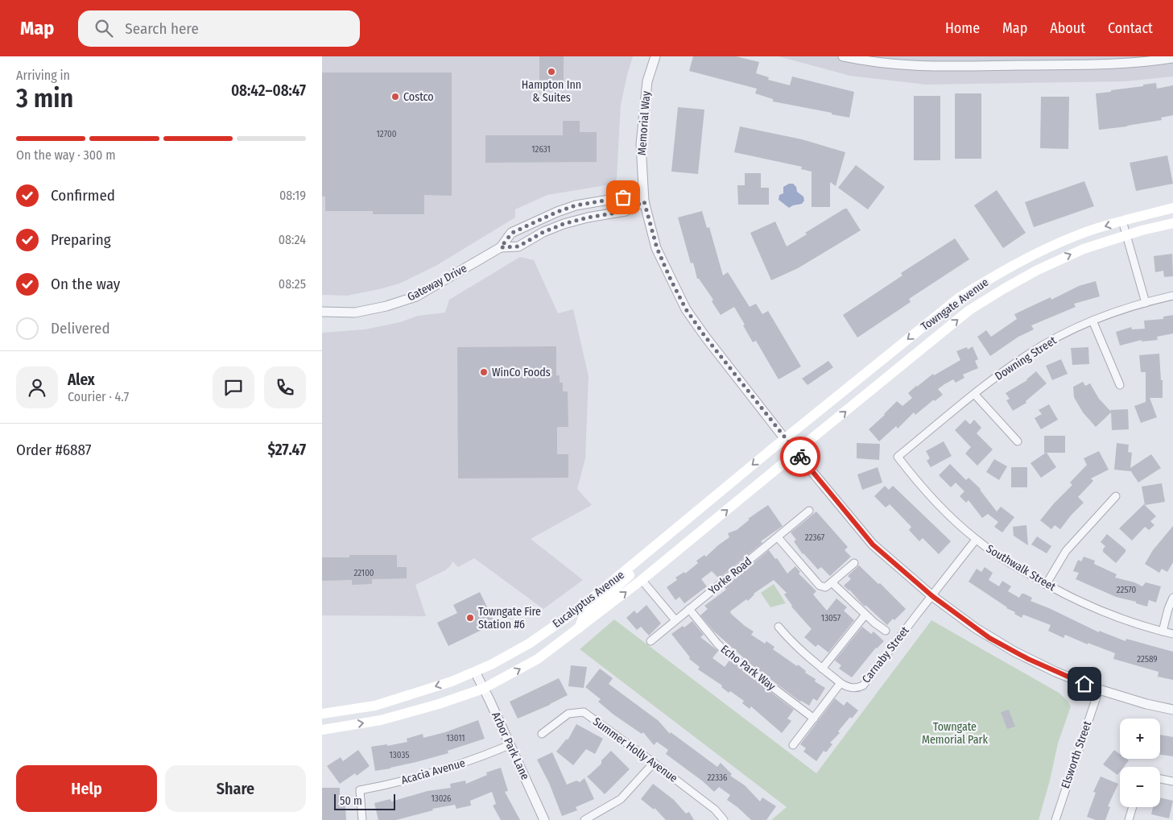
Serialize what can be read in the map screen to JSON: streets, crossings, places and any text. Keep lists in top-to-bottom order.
{
  "streets": {
    "main road": ["Towngate Avenue", "Eucalyptus Avenue"],
    "street": [
      "Memorial Way",
      "Gateway Drive",
      "Downing Street",
      "Southwalk Street",
      "Yorke Road",
      "Carnaby Street",
      "Echo Park Way",
      "Arbor Park Lane",
      "Summer Holly Avenue",
      "Elsworth Street",
      "Acacia Avenue"
    ]
  },
  "crossings": [
    ["Memorial Way", "Gateway Drive"],
    ["Memorial Way", "Towngate Avenue"],
    ["Memorial Way", "Eucalyptus Avenue"],
    ["Towngate Avenue", "Eucalyptus Avenue"],
    ["Downing Street", "Southwalk Street"],
    ["Southwalk Street", "Carnaby Street"],
    ["Yorke Road", "Echo Park Way"],
    ["Eucalyptus Avenue", "Arbor Park Lane"],
    ["Arbor Park Lane", "Acacia Avenue"]
  ],
  "parks": ["Towngate Memorial Park"],
  "places": [
    "Hampton Inn & Suites",
    "Costco",
    "WinCo Foods",
    "Towngate Fire Station #6"
  ],
  "house_numbers": [
    "12700",
    "12631",
    "22367",
    "22100",
    "22570",
    "13057",
    "22589",
    "13011",
    "13035",
    "22336",
    "13026"
  ],
  "scale_bar": "50 m",
  "page": {
    "header": "Map",
    "search": "Search here",
    "nav": [
      "Home",
      "Map",
      "About",
      "Contact"
    ],
    "heading": ["3 min", "Arriving in", "08:42–08:47"],
    "panel": [
      "Alex",
      "Courier · 4.7",
      "Order #6887",
      "$27.47"
    ],
    "bar": "On the way · 300 m",
    "list": [
      ["Confirmed", "08:19"],
      ["Preparing", "08:24"],
      ["On the way", "08:25"],
      "Delivered"
    ],
    "map_buttons": ["+", "−"],
    "buttons": ["Help", "Share"],
    "scale": "50 m"
  }
}
